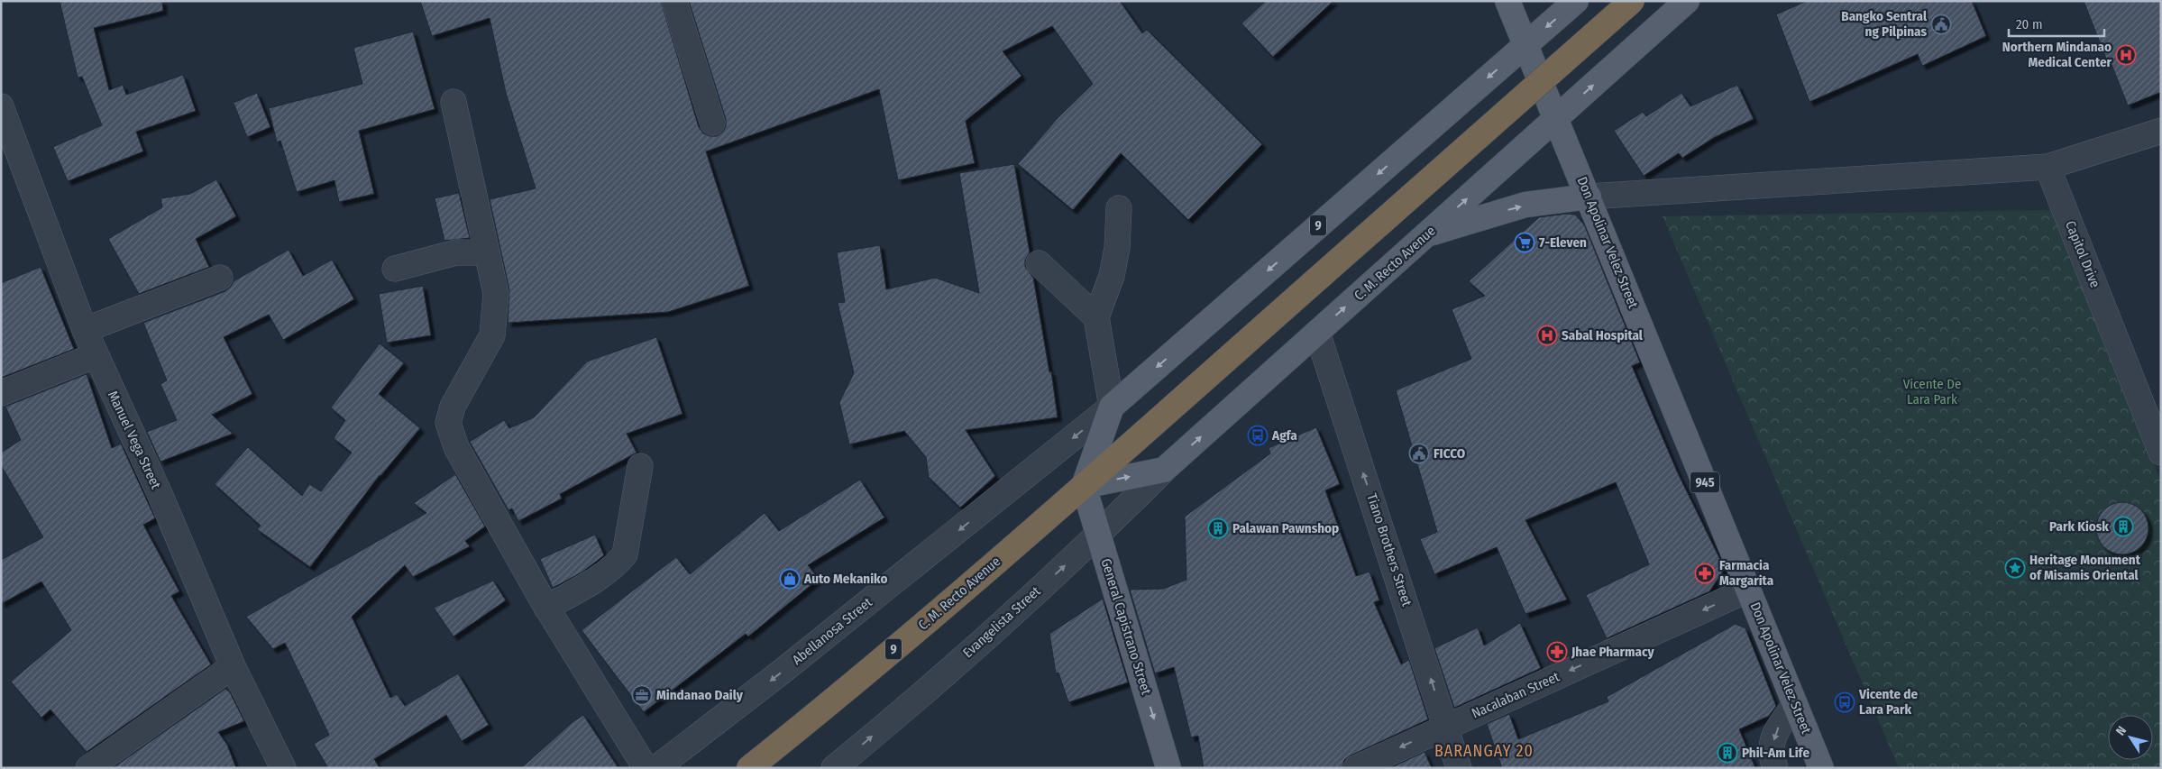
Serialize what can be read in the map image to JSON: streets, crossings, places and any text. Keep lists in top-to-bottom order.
{
  "streets": {
    "highway": ["9", "C. M. Recto Avenue"],
    "main road": ["Don Apolinar Velez Street", "945", "General Capistrano Street"],
    "street": [
      "Capitol Drive",
      "Manuel Vega Street",
      "Tiano Brothers Street",
      "Evangelista Street",
      "Abellanosa Street",
      "Nacalaban Street"
    ]
  },
  "crossings": [
    ["Don Apolinar Velez Street", "C. M. Recto Avenue"],
    ["Don Apolinar Velez Street", "Nacalaban Street"],
    ["C. M. Recto Avenue", "Tiano Brothers Street"],
    ["C. M. Recto Avenue", "Evangelista Street"],
    ["C. M. Recto Avenue", "General Capistrano Street"],
    ["C. M. Recto Avenue", "Abellanosa Street"],
    ["Tiano Brothers Street", "Nacalaban Street"],
    ["Evangelista Street", "General Capistrano Street"]
  ],
  "one_way": [
    "Tiano Brothers Street",
    "Evangelista Street",
    "General Capistrano Street",
    "Abellanosa Street",
    "Nacalaban Street"
  ],
  "districts": ["BARANGAY 20"],
  "parks": ["Vicente De Lara Park"],
  "places": {
    "public building": ["Bangko Sentral ng Pilpinas", "FICCO"],
    "hospital": ["Northern Mindanao Medical Center", "Sabal Hospital"],
    "supermarket": ["7-Eleven"],
    "bus stop": ["Agfa", "Vicente de Lara Park"],
    "building": ["Park Kiosk", "Palawan Pawnshop", "Phil-Am Life"],
    "place": ["Heritage Monument of Misamis Oriental"],
    "pharmacy": ["Farmacia Margarita", "Jhae Pharmacy"],
    "shop": ["Auto Mekaniko"],
    "office": ["Mindanao Daily"]
  },
  "scale_bar": "20 m",
  "north": "top left"
}
